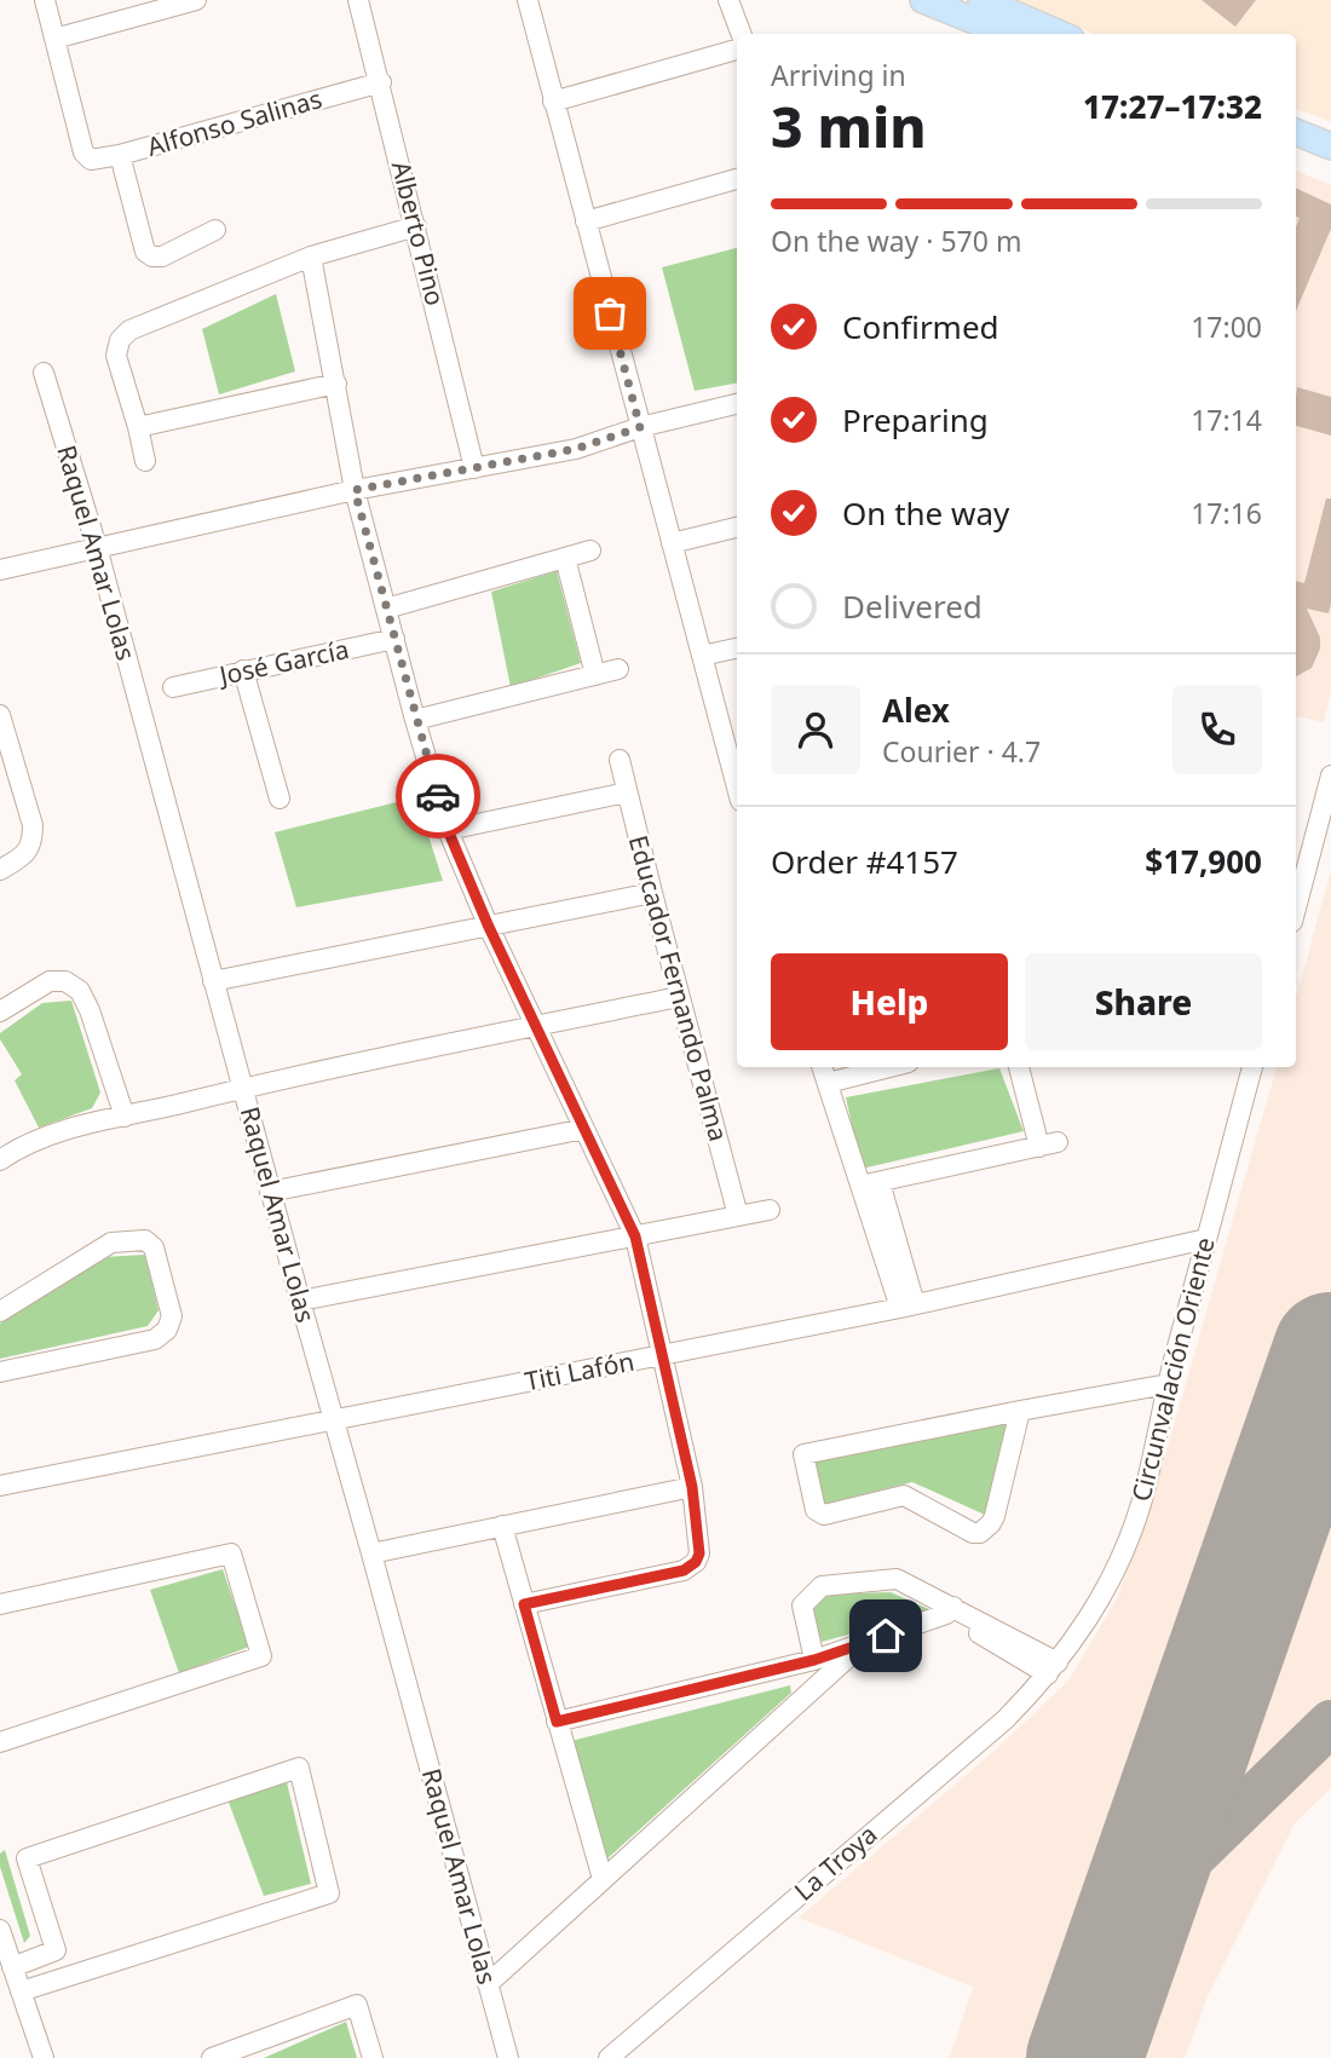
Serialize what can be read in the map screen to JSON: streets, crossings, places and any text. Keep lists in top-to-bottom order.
{
  "streets": {
    "street": [
      "Alfonso Salinas",
      "Alberto Pino",
      "Raquel Amar Lolas",
      "José García",
      "Educador Fernando Palma",
      "Circunvalación Oriente",
      "Titi Lafón",
      "La Troya"
    ]
  },
  "crossings": [
    ["Alfonso Salinas", "Alberto Pino"],
    ["Raquel Amar Lolas", "Titi Lafón"],
    ["Circunvalación Oriente", "Titi Lafón"],
    ["Circunvalación Oriente", "La Troya"]
  ],
  "page": {
    "heading": ["3 min", "Arriving in", "17:27–17:32"],
    "panel": [
      "Alex",
      "Courier · 4.7",
      "Order #4157",
      "$17,900"
    ],
    "bar": "On the way · 570 m",
    "list": [
      ["Confirmed", "17:00"],
      ["Preparing", "17:14"],
      ["On the way", "17:16"],
      "Delivered"
    ],
    "buttons": ["Help", "Share"]
  }
}
